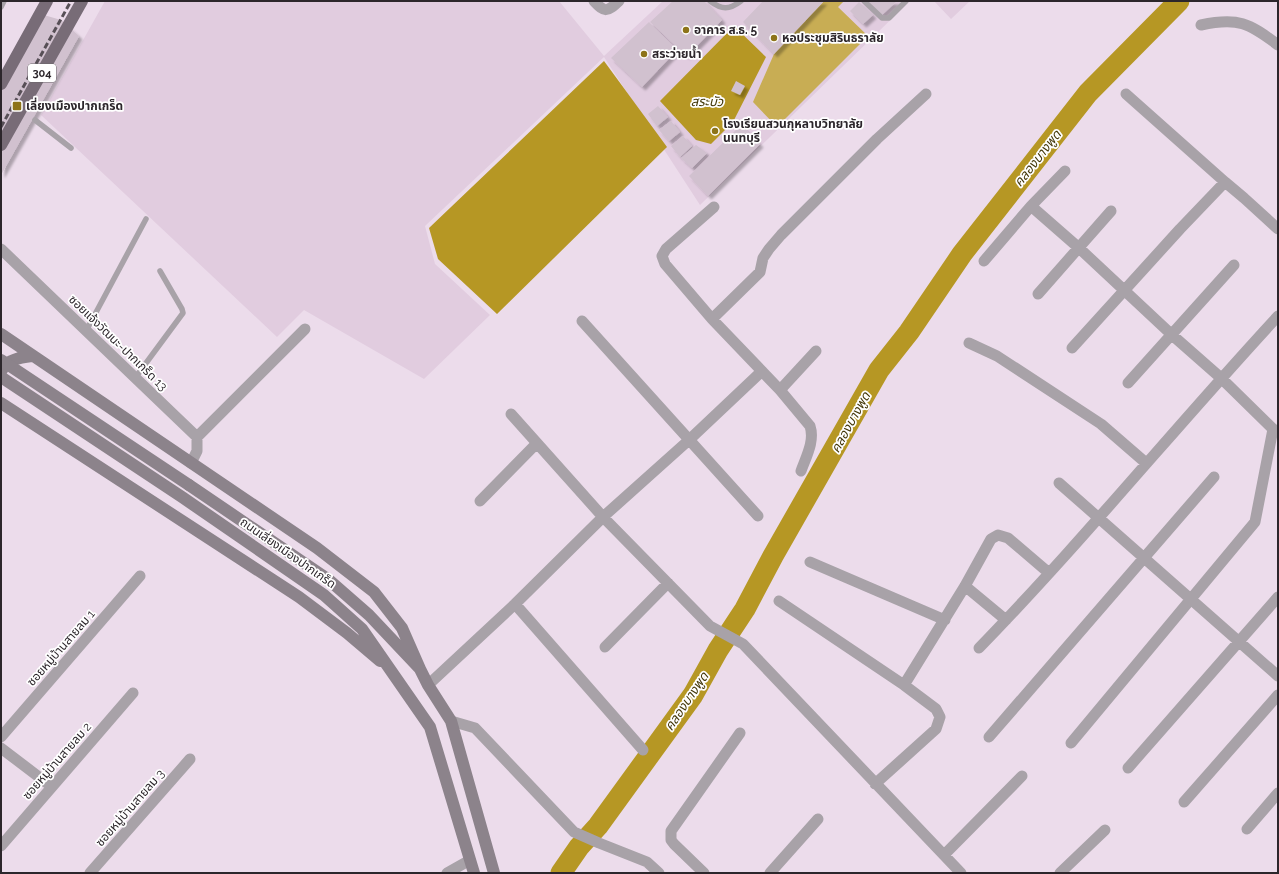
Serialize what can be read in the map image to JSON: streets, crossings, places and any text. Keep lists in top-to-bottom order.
{
  "streets": {
    "main road": ["304", "ถนนเลี่ยงเมืองปากเกร็ด"],
    "street": [
      "ซอยแจ้งวัฒนะ-ปากเกร็ด 13",
      "ซอยหมู่บ้านสายลม 1",
      "ซอยหมู่บ้านสายลม 2",
      "ซอยหมู่บ้านสายลม 3"
    ]
  },
  "water": ["สระบัว", "คลองบางพูด"],
  "places": {
    "other": [
      "อาคาร ส.ธ. 5",
      "หอประชุมสิรินธราลัย",
      "สระว่ายน้ำ",
      "โรงเรียนสวนกุหลาบวิทยาลัย นนทบุรี"
    ],
    "transit": ["เลี่ยงเมืองปากเกร็ด"]
  }
}
